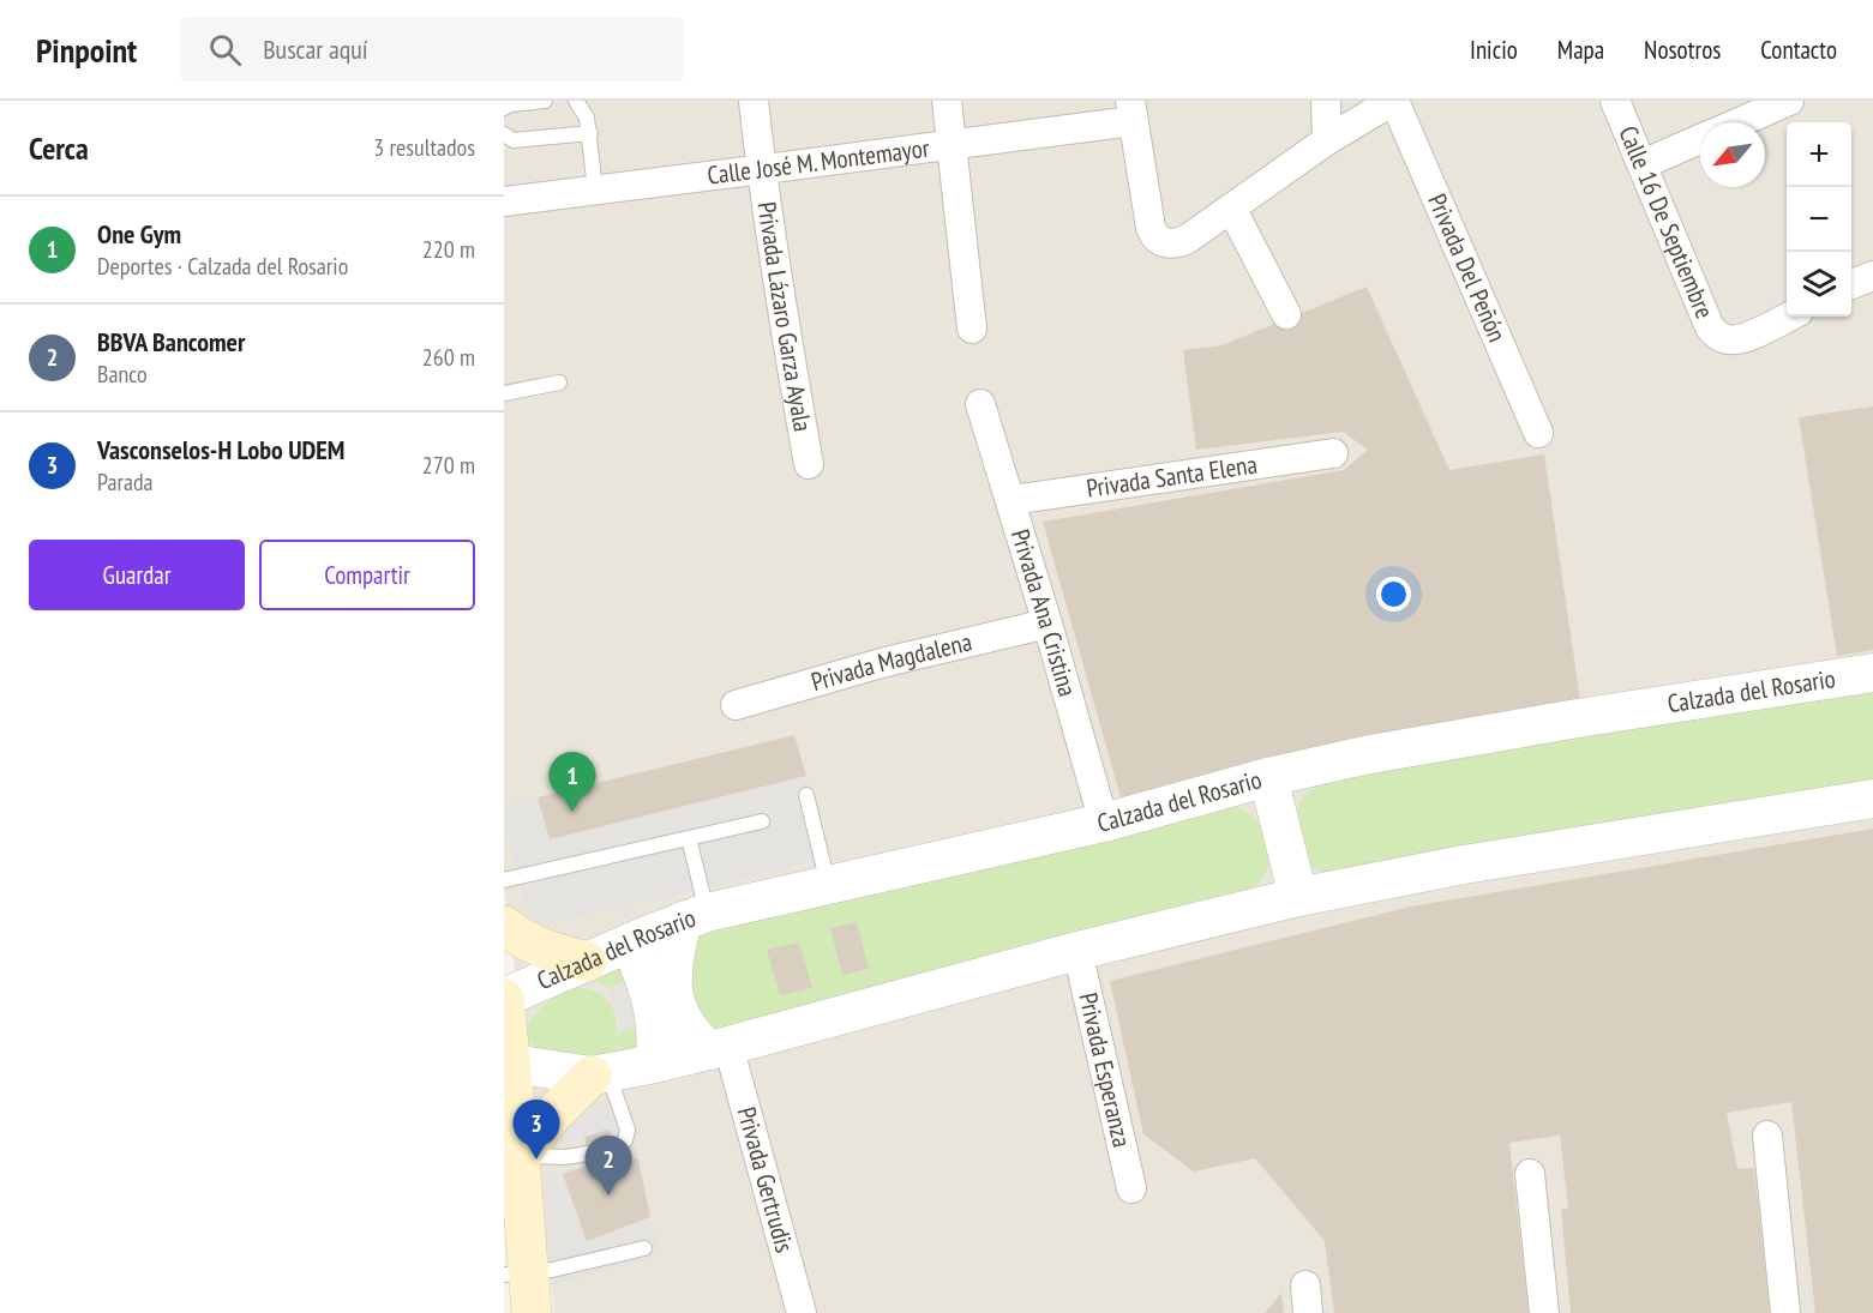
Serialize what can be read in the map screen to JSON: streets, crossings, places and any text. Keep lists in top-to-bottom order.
{
  "streets": {
    "street": [
      "Calle José M. Montemayor",
      "Calle 16 De Septiembre",
      "Privada Del Peñón",
      "Privada Lázaro Garza Ayala",
      "Privada Santa Elena",
      "Privada Ana Cristina",
      "Privada Magdalena",
      "Calzada del Rosario",
      "Privada Esperanza",
      "Privada Gertrudis"
    ]
  },
  "crossings": [
    ["Calle José M. Montemayor", "Privada Lázaro Garza Ayala"],
    ["Privada Santa Elena", "Privada Ana Cristina"],
    ["Privada Ana Cristina", "Privada Magdalena"],
    ["Privada Ana Cristina", "Calzada del Rosario"]
  ],
  "north": "bottom left",
  "page": {
    "header": "Pinpoint",
    "search": "Buscar aquí",
    "nav": [
      "Inicio",
      "Mapa",
      "Nosotros",
      "Contacto"
    ],
    "heading": ["Cerca", "3 resultados"],
    "map_buttons": ["+", "−"],
    "list": [
      {
        "mark": "1",
        "name": "One Gym",
        "note": "Deportes · Calzada del Rosario",
        "value": "220 m"
      },
      {
        "mark": "2",
        "name": "BBVA Bancomer",
        "note": "Banco",
        "value": "260 m"
      },
      {
        "mark": "3",
        "name": "Vasconselos-H Lobo UDEM",
        "note": "Parada",
        "value": "270 m"
      }
    ],
    "buttons": ["Guardar", "Compartir"],
    "pins": ["1", "3", "2"]
  }
}
